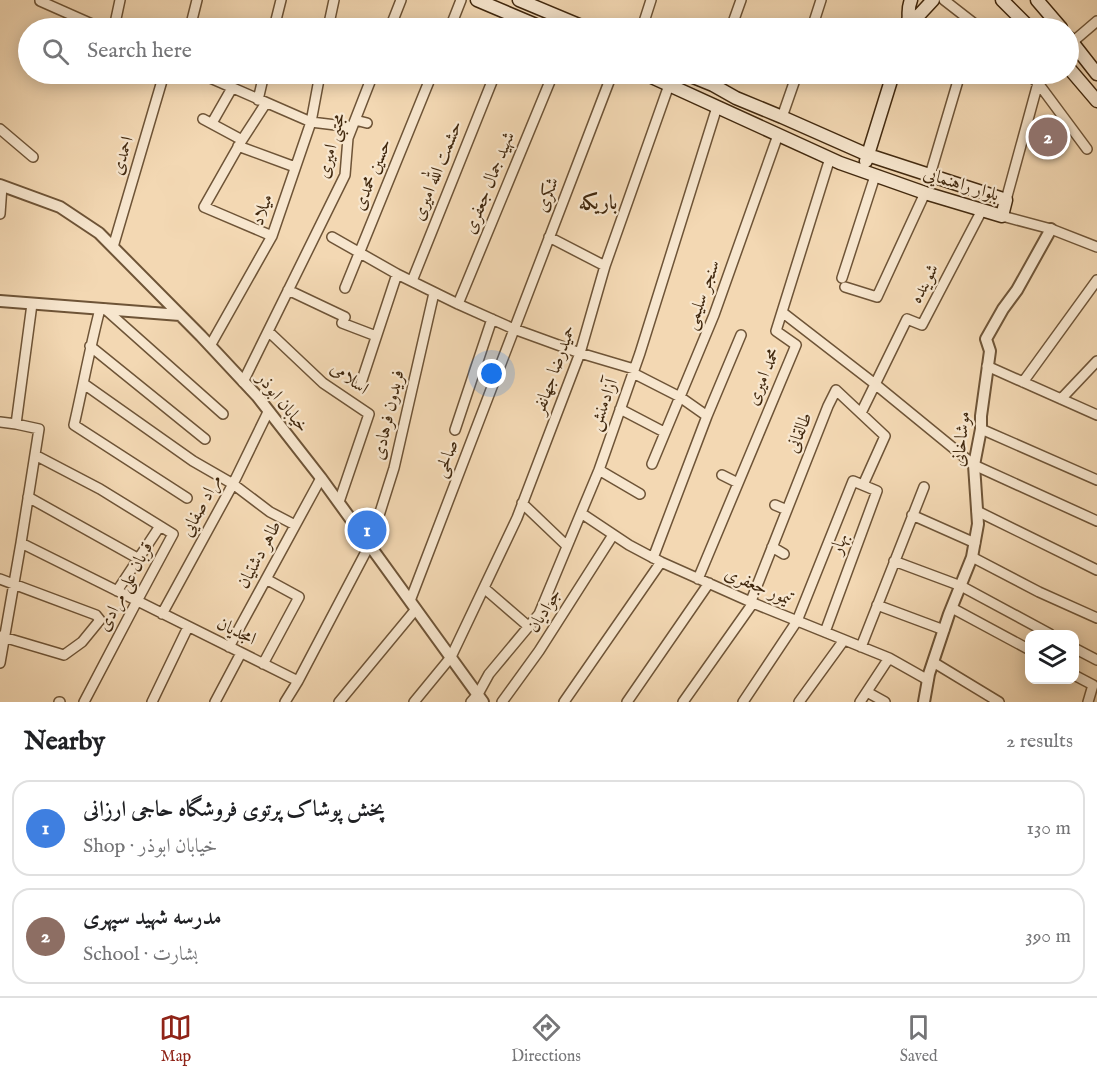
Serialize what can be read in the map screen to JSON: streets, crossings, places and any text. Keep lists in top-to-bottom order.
{
  "streets": {
    "main road": ["بلوار راهنمایی"],
    "street": [
      "مجتبی امیری",
      "احمدی",
      "حشمت الله امیری",
      "حسین محمدی",
      "شهید جمال جعفری",
      "شکری",
      "میلاد",
      "شوینده",
      "سنجر سلیمی",
      "حمیدرضا جهانفر",
      "محمد امیری",
      "اسلامی",
      "خیابان ابوذر",
      "آزادمنش",
      "فریدون فرهادی",
      "طالقانی",
      "موشاخانی",
      "صالحی",
      "مراد صفایی",
      "بهار",
      "طاهر دشتیان",
      "قربان علی مرادی",
      "تیمور جعفری",
      "جوادیان",
      "امجدیان"
    ]
  },
  "crossings": [
    ["مجتبی امیری", "اسلامی"],
    ["مجتبی امیری", "خیابان ابوذر"],
    ["احمدی", "خیابان ابوذر"],
    ["بلوار راهنمایی", "شوینده"],
    ["بلوار راهنمایی", "سنجر سلیمی"],
    ["بلوار راهنمایی", "حمیدرضا جهانفر"],
    ["بلوار راهنمایی", "محمد امیری"],
    ["بلوار راهنمایی", "آزادمنش"],
    ["شکری", "صالحی"],
    ["میلاد", "خیابان ابوذر"],
    ["حمیدرضا جهانفر", "خیابان ابوذر"],
    ["محمد امیری", "تیمور جعفری"],
    ["اسلامی", "خیابان ابوذر"],
    ["خیابان ابوذر", "آزادمنش"],
    ["خیابان ابوذر", "فریدون فرهادی"],
    ["خیابان ابوذر", "صالحی"],
    ["خیابان ابوذر", "مراد صفایی"],
    ["خیابان ابوذر", "طاهر دشتیان"],
    ["آزادمنش", "تیمور جعفری"],
    ["طالقانی", "بهار"],
    ["طالقانی", "تیمور جعفری"],
    ["موشاخانی", "تیمور جعفری"],
    ["مراد صفایی", "امجدیان"],
    ["بهار", "تیمور جعفری"],
    ["طاهر دشتیان", "امجدیان"],
    ["قربان علی مرادی", "امجدیان"],
    ["تیمور جعفری", "جوادیان"]
  ],
  "districts": ["باریکه"],
  "page": {
    "search": "Search here",
    "pins": ["2", "1"],
    "heading": ["Nearby", "2 results"],
    "list": [
      {
        "mark": "1",
        "name": "پخش پوشاک پرتوی فروشگاه حاجی ارزانی",
        "note": "Shop · خیابان ابوذر",
        "value": "130 m"
      },
      {
        "mark": "2",
        "name": "مدرسه شهید سپهری",
        "note": "School · بشارت",
        "value": "390 m"
      }
    ],
    "nav": ["Map", "Directions", "Saved"]
  }
}
